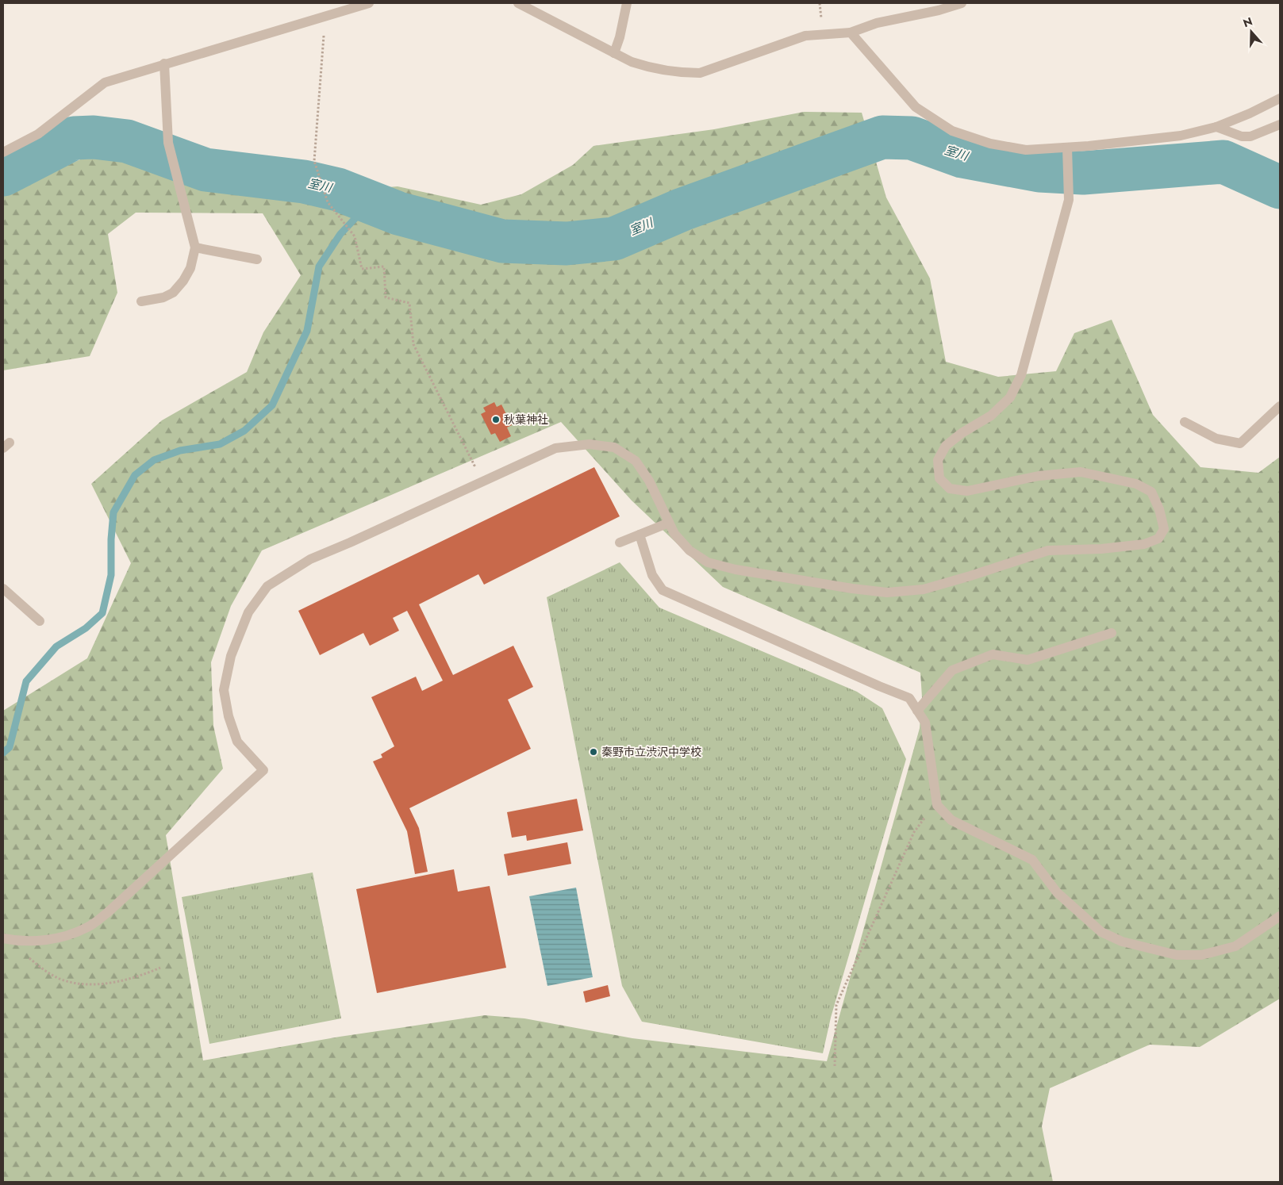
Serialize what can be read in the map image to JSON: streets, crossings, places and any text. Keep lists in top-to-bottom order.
{
  "water": ["室川"],
  "places": ["秋葉神社", "秦野市立渋沢中学校"],
  "north": "top"
}
